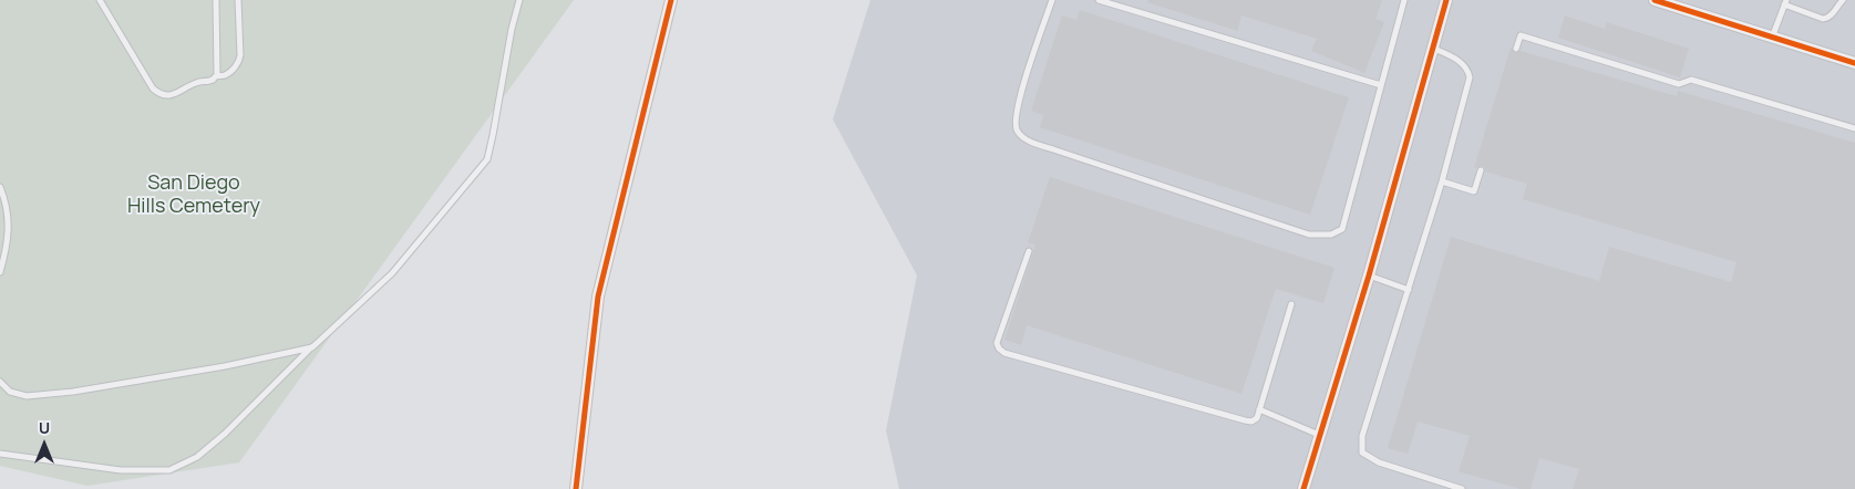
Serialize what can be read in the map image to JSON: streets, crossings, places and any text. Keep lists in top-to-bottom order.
{
  "parks": ["San Diego Hills Cemetery"],
  "north": "top"
}
